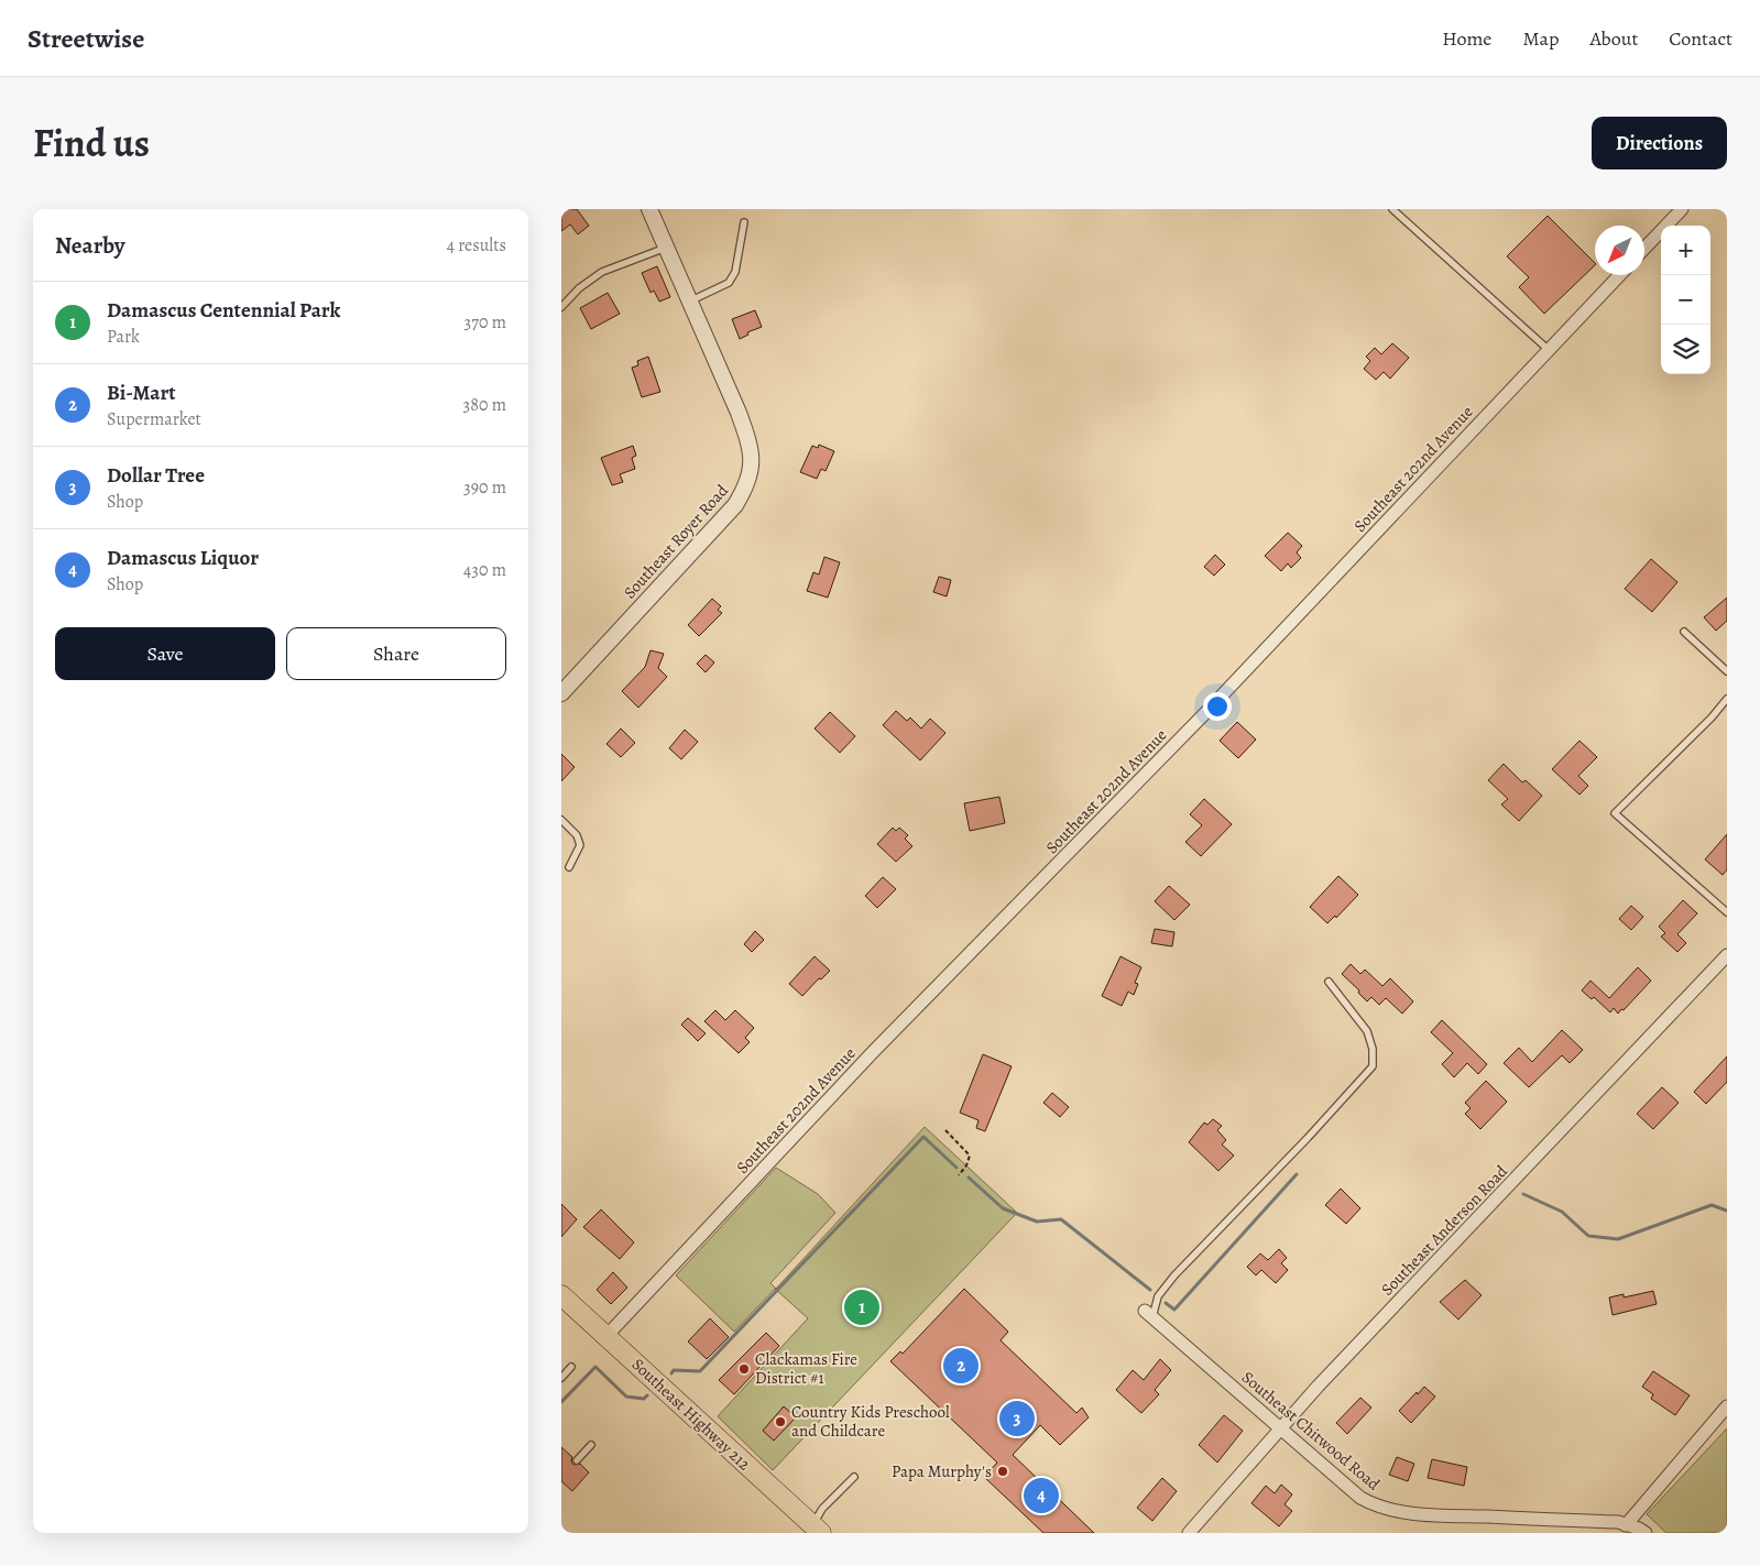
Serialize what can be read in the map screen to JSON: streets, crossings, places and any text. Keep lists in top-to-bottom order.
{
  "streets": {
    "highway": ["Southeast Highway 212"],
    "street": [
      "Southeast 202nd Avenue",
      "Southeast Royer Road",
      "Southeast Anderson Road",
      "Southeast Chitwood Road"
    ]
  },
  "crossings": [
    ["Southeast 202nd Avenue", "Southeast Highway 212"],
    ["Southeast Anderson Road", "Southeast Chitwood Road"]
  ],
  "places": ["Clackamas Fire District #1", "Country Kids Preschool and Childcare", "Papa Murphy's"],
  "north": "bottom left",
  "page": {
    "header": "Streetwise",
    "nav": [
      "Home",
      "Map",
      "About",
      "Contact"
    ],
    "title": "Find us",
    "buttons": [
      "Directions",
      ["Save", "Share"]
    ],
    "heading": ["Nearby", "4 results"],
    "map_buttons": ["+", "−"],
    "list": [
      {
        "mark": "1",
        "name": "Damascus Centennial Park",
        "note": "Park",
        "value": "370 m"
      },
      {
        "mark": "2",
        "name": "Bi-Mart",
        "note": "Supermarket",
        "value": "380 m"
      },
      {
        "mark": "3",
        "name": "Dollar Tree",
        "note": "Shop",
        "value": "390 m"
      },
      {
        "mark": "4",
        "name": "Damascus Liquor",
        "note": "Shop",
        "value": "430 m"
      }
    ],
    "pins": [
      "1",
      "2",
      "3",
      "4"
    ]
  }
}
